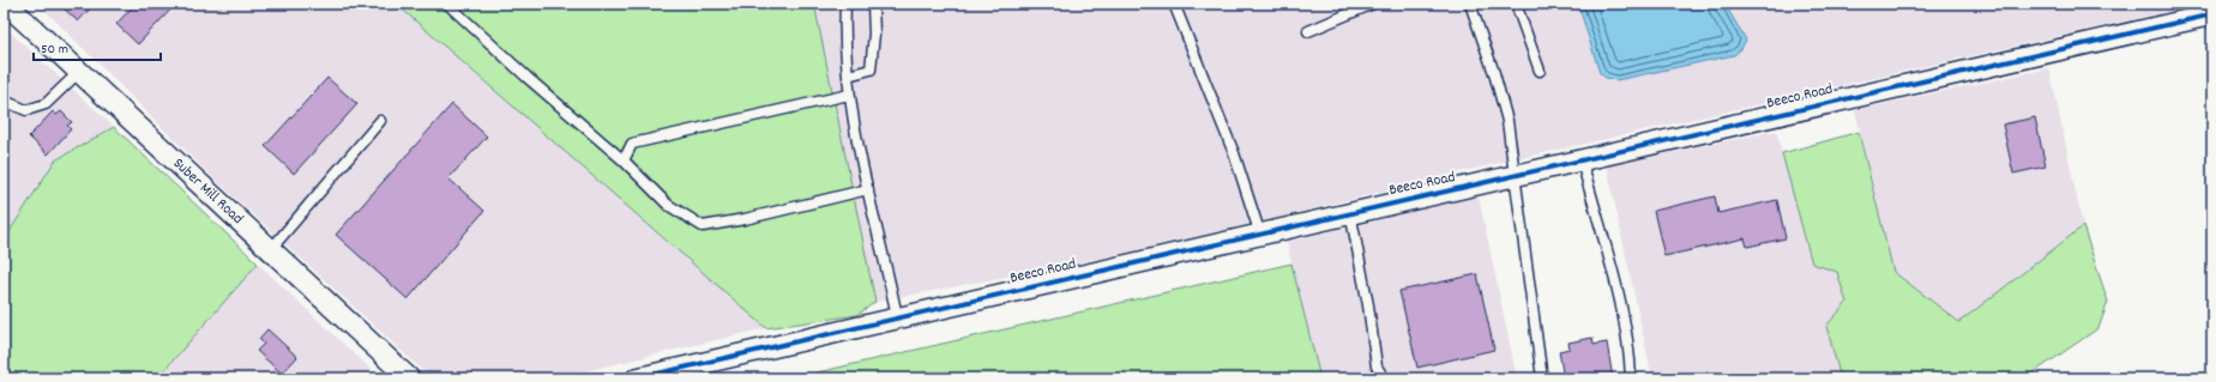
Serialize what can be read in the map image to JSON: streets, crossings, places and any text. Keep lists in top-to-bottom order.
{
  "streets": {
    "street": ["Beeco Road", "Suber Mill Road"]
  },
  "scale_bar": "50 m"
}
